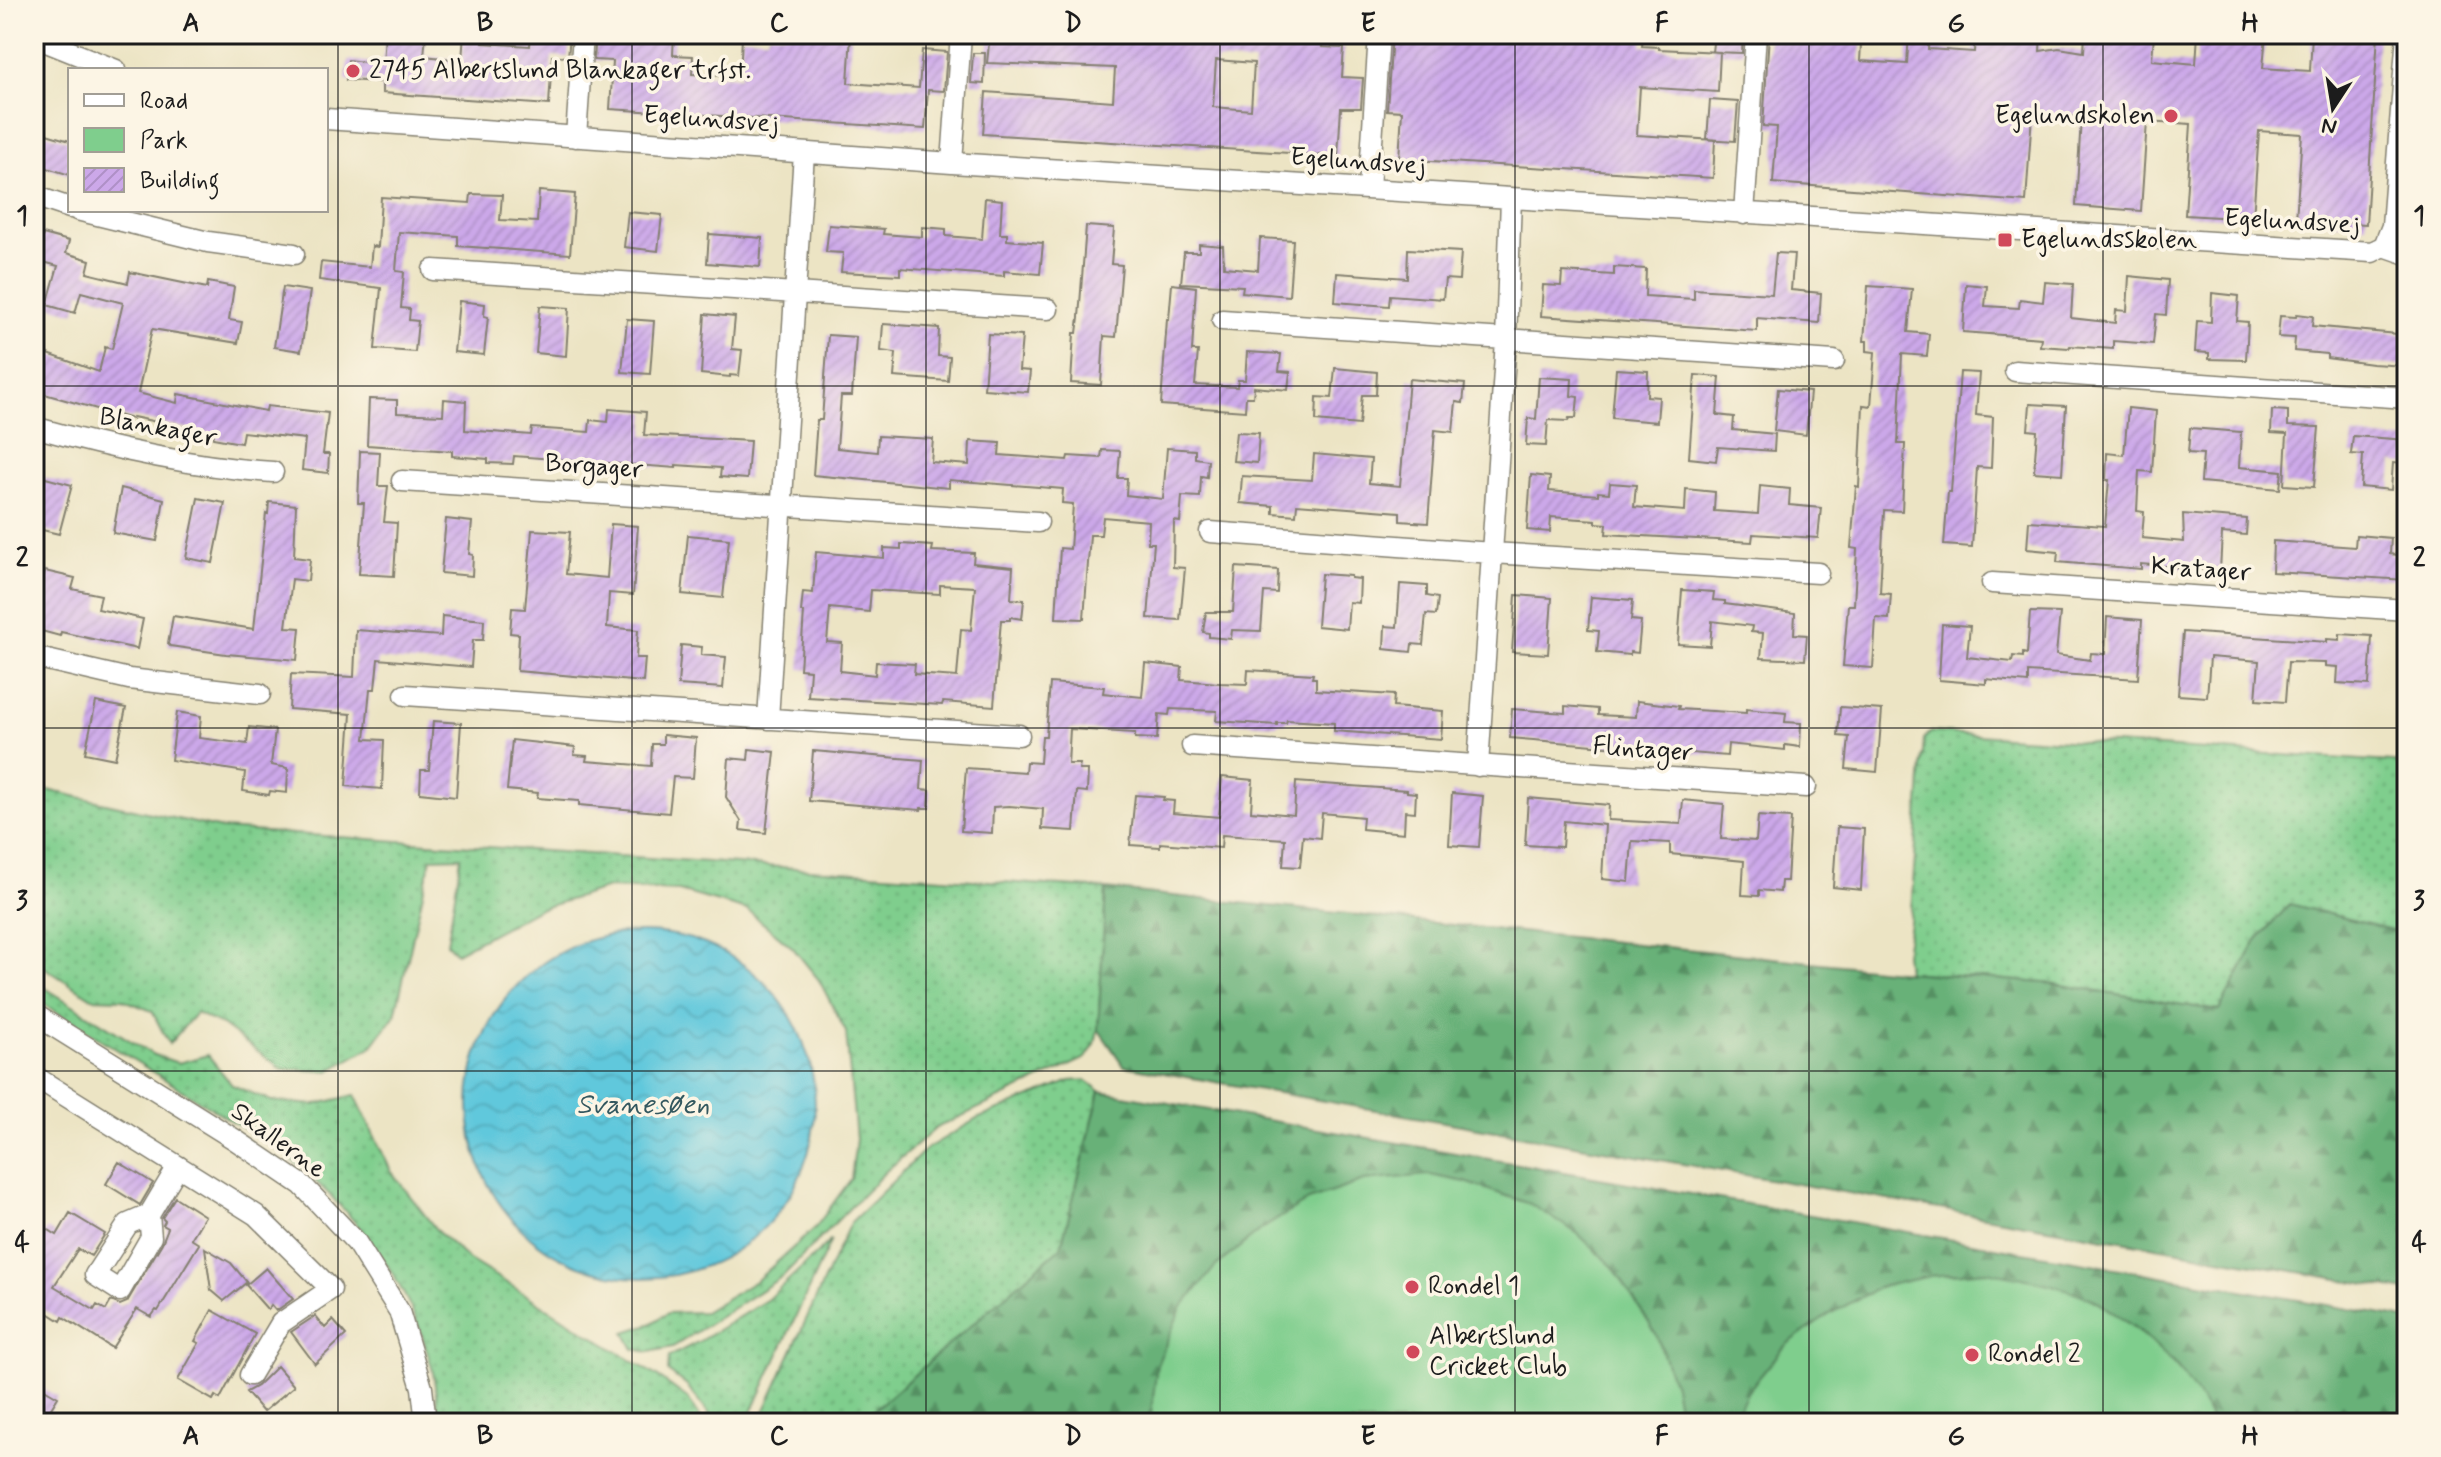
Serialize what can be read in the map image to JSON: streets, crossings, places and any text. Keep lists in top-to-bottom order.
{
  "streets": {
    "street": [
      "Egelundsvej",
      "Blankager",
      "Borgager",
      "Kratager",
      "Flintager",
      "Skallerne"
    ]
  },
  "water": ["Svanesøen"],
  "places": {
    "other": [
      "2745 Albertslund Blankager trfst.",
      "Egelundskolen",
      "Rondel 1",
      "Albertslund Cricket Club",
      "Rondel 2"
    ],
    "transit": ["Egelundsskolen"]
  },
  "legend": ["Road", "Park", "Building"],
  "north": "bottom",
  "grid": {
    "columns": [
      "A",
      "B",
      "C",
      "D",
      "E",
      "F",
      "G",
      "H"
    ],
    "rows": [
      "1",
      "2",
      "3",
      "4"
    ]
  }
}
